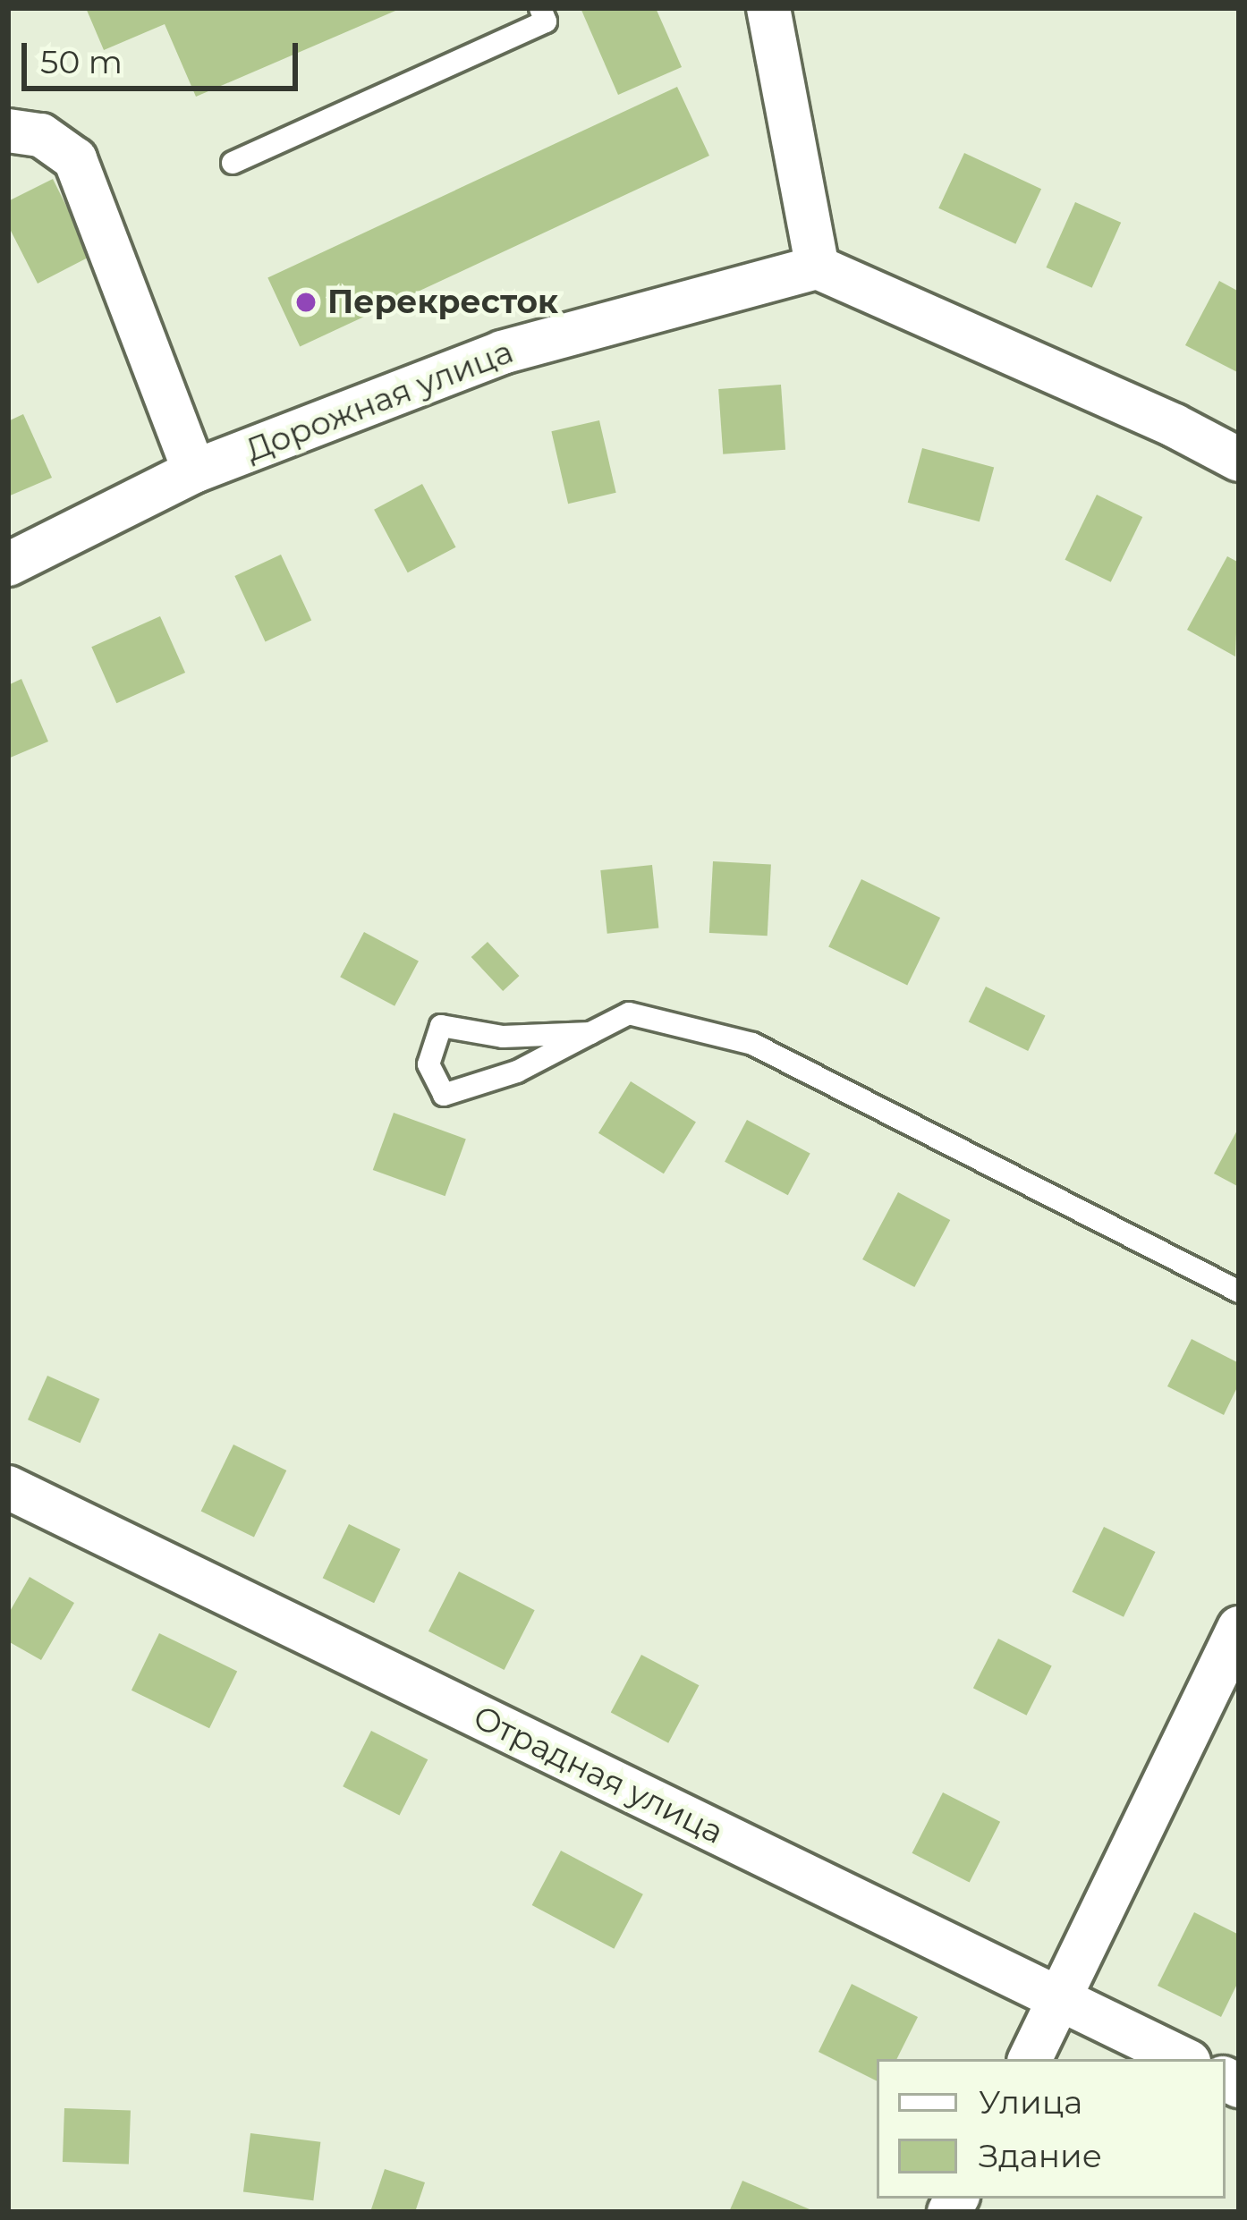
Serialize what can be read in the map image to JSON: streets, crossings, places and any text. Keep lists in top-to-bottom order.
{
  "streets": {
    "street": ["Дорожная улица", "Отрадная улица"]
  },
  "places": ["Перекресток"],
  "legend": ["Улица", "Здание"],
  "scale_bar": "50 m"
}
